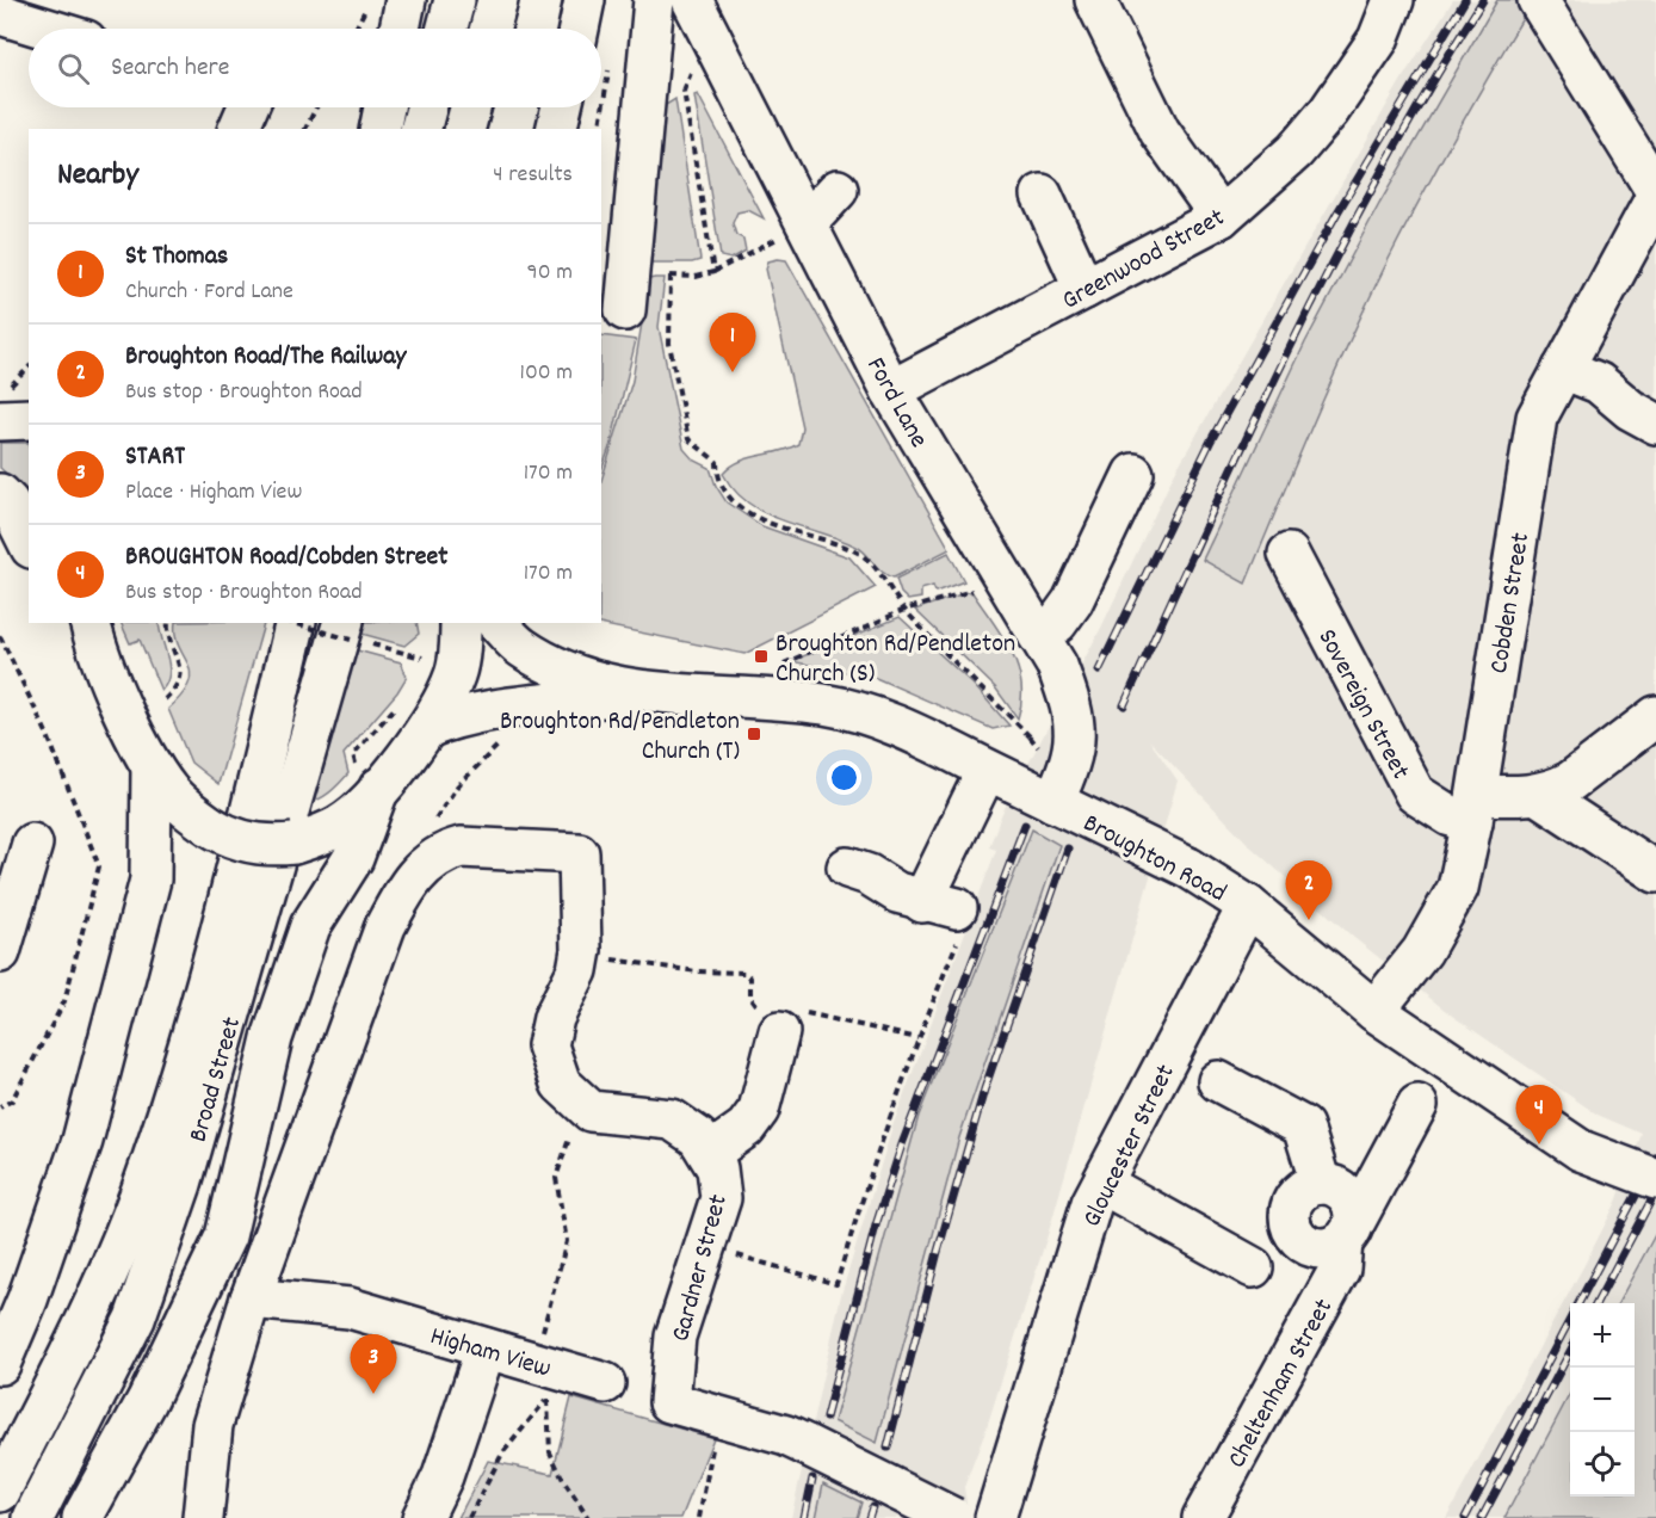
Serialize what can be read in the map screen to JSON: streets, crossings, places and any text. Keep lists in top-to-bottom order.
{
  "streets": {
    "main road": [
      "Greenwood Street",
      "Ford Lane",
      "Cobden Street",
      "Sovereign Street",
      "Broughton Road",
      "Broad Street",
      "Gloucester Street",
      "Gardner Street",
      "Higham View",
      "Cheltenham Street"
    ]
  },
  "crossings": [
    ["Greenwood Street", "Ford Lane"],
    ["Ford Lane", "Broughton Road"],
    ["Cobden Street", "Sovereign Street"],
    ["Cobden Street", "Broughton Road"],
    ["Broughton Road", "Gloucester Street"]
  ],
  "places": {
    "transit": ["Broughton Rd/Pendleton Church (S)", "Broughton Rd/Pendleton Church (T)"]
  },
  "page": {
    "search": "Search here",
    "heading": ["Nearby", "4 results"],
    "list": [
      {
        "mark": "1",
        "name": "St Thomas",
        "note": "Church · Ford Lane",
        "value": "90 m"
      },
      {
        "mark": "2",
        "name": "Broughton Road/The Railway",
        "note": "Bus stop · Broughton Road",
        "value": "100 m"
      },
      {
        "mark": "3",
        "name": "START",
        "note": "Place · Higham View",
        "value": "170 m"
      },
      {
        "mark": "4",
        "name": "BROUGHTON Road/Cobden Street",
        "note": "Bus stop · Broughton Road",
        "value": "170 m"
      }
    ],
    "pins": [
      "1",
      "2",
      "4",
      "3"
    ],
    "map_buttons": ["+", "−"]
  }
}
